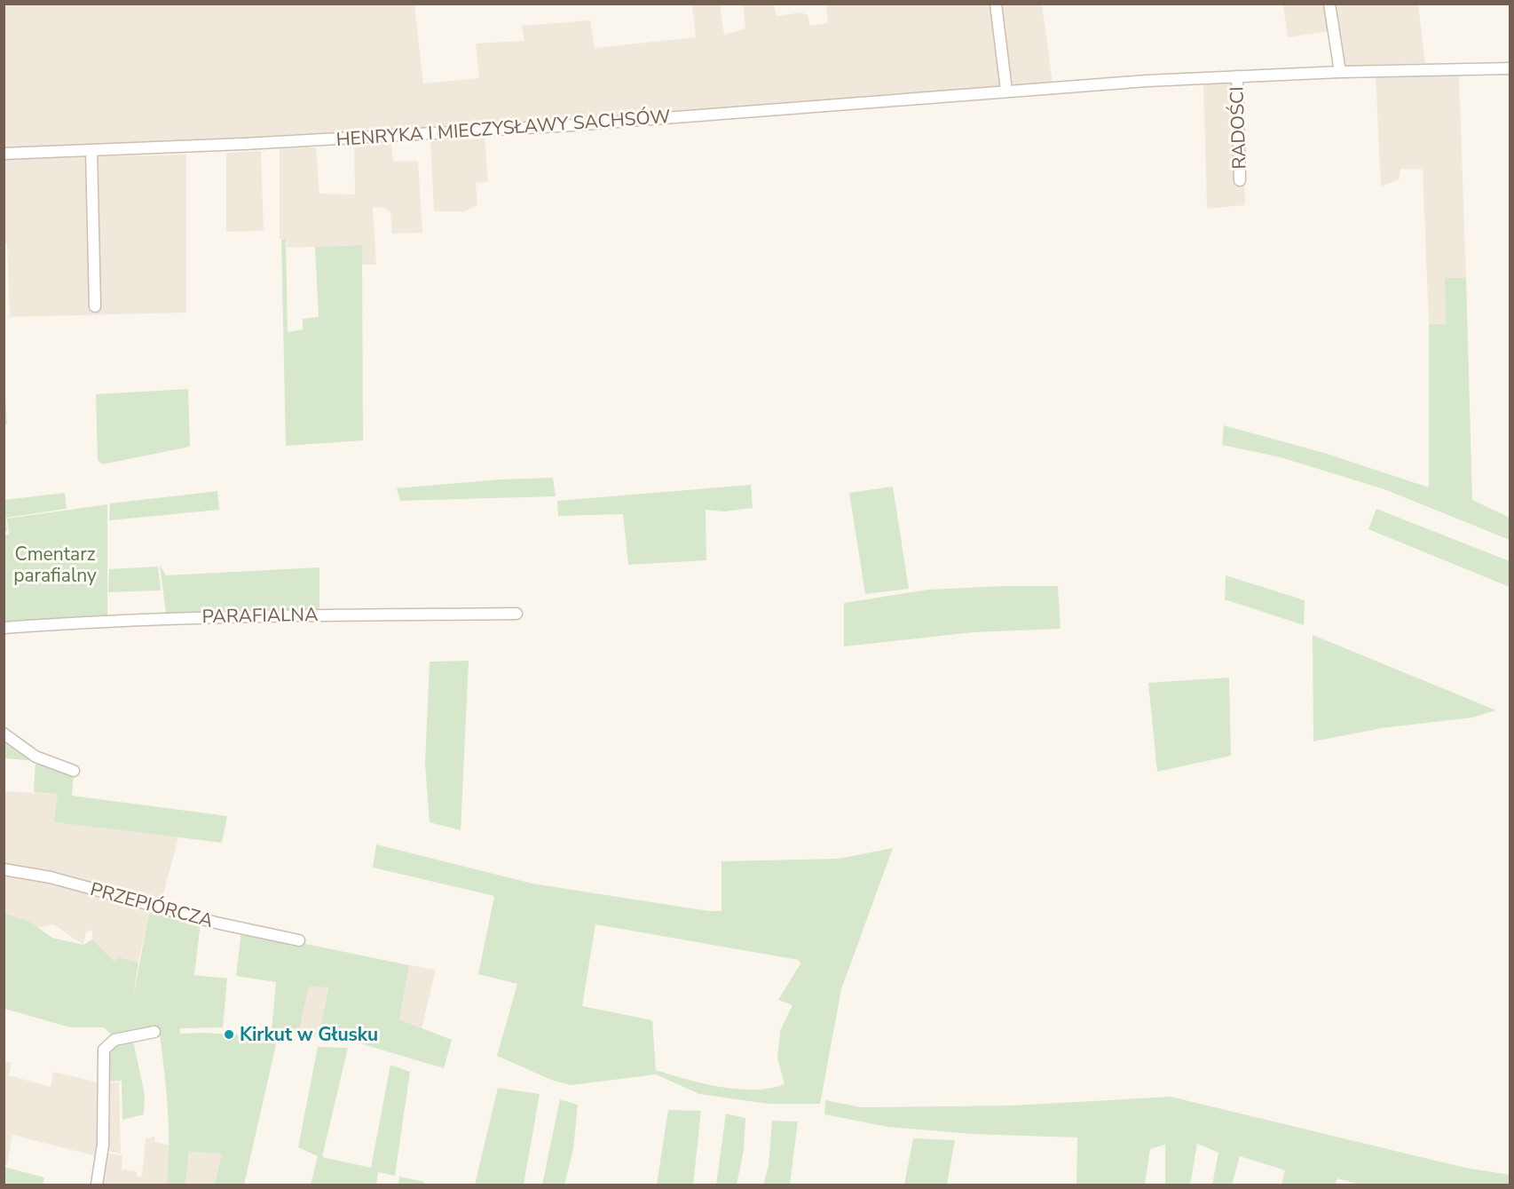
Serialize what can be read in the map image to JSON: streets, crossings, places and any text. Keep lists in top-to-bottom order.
{
  "streets": {
    "street": [
      "HENRYKA I MIECZYSŁAWY SACHSÓW",
      "RADOŚCI",
      "PARAFIALNA",
      "PRZEPIÓRCZA"
    ]
  },
  "crossings": [
    ["HENRYKA I MIECZYSŁAWY SACHSÓW", "RADOŚCI"]
  ],
  "parks": ["Cmentarz parafialny"],
  "places": ["Kirkut w Głusku"]
}
